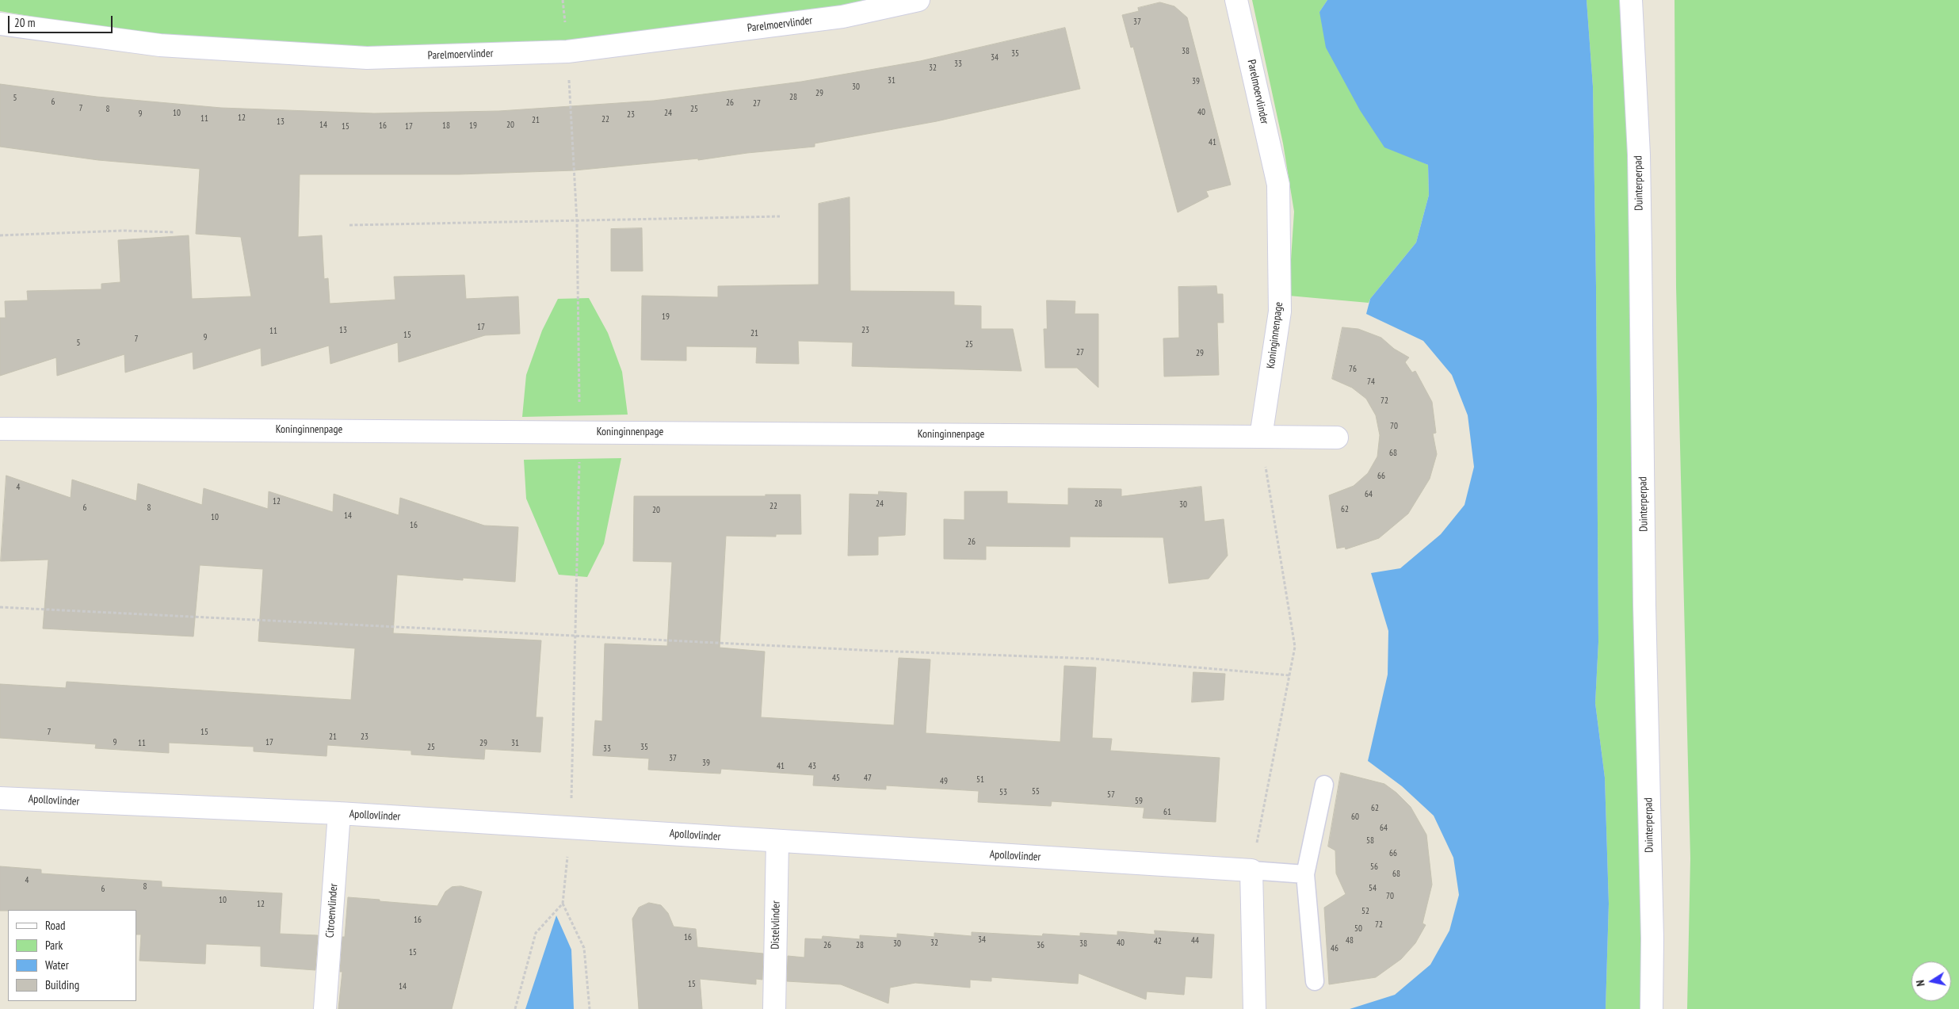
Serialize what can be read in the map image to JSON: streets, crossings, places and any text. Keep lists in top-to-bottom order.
{
  "streets": {
    "street": [
      "Parelmoervlinder",
      "Duinterperpad",
      "Koninginnenpage",
      "Apollovlinder",
      "Citroenvlinder",
      "Distelvlinder"
    ]
  },
  "crossings": [
    ["Parelmoervlinder", "Koninginnenpage"],
    ["Apollovlinder", "Citroenvlinder"],
    ["Apollovlinder", "Distelvlinder"]
  ],
  "house_numbers": [
    "37",
    "38",
    "35",
    "34",
    "33",
    "32",
    "31",
    "39",
    "30",
    "29",
    "28",
    "5",
    "6",
    "26",
    "27",
    "7",
    "8",
    "25",
    "40",
    "10",
    "24",
    "9",
    "23",
    "12",
    "11",
    "22",
    "21",
    "13",
    "14",
    "20",
    "16",
    "18",
    "19",
    "15",
    "17",
    "41",
    "19",
    "17",
    "13",
    "23",
    "11",
    "21",
    "15",
    "9",
    "7",
    "5",
    "25",
    "27",
    "29",
    "76",
    "74",
    "72",
    "70",
    "68",
    "66",
    "4",
    "64",
    "12",
    "24",
    "28",
    "30",
    "22",
    "6",
    "8",
    "62",
    "20",
    "14",
    "10",
    "16",
    "26",
    "7",
    "15",
    "21",
    "23",
    "9",
    "17",
    "11",
    "29",
    "31",
    "25",
    "35",
    "33",
    "37",
    "39",
    "41",
    "43",
    "45",
    "47",
    "51",
    "49",
    "55",
    "53",
    "57",
    "59",
    "62",
    "61",
    "60",
    "64",
    "58",
    "66",
    "56",
    "68",
    "4",
    "8",
    "54",
    "6",
    "70",
    "10",
    "12",
    "52",
    "16",
    "72",
    "50",
    "16",
    "34",
    "44",
    "48",
    "42",
    "32",
    "40",
    "30",
    "38",
    "26",
    "28",
    "36",
    "46",
    "15",
    "15",
    "14"
  ],
  "legend": [
    "Road",
    "Park",
    "Water",
    "Building"
  ],
  "scale_bar": "20 m",
  "north": "left"
}
